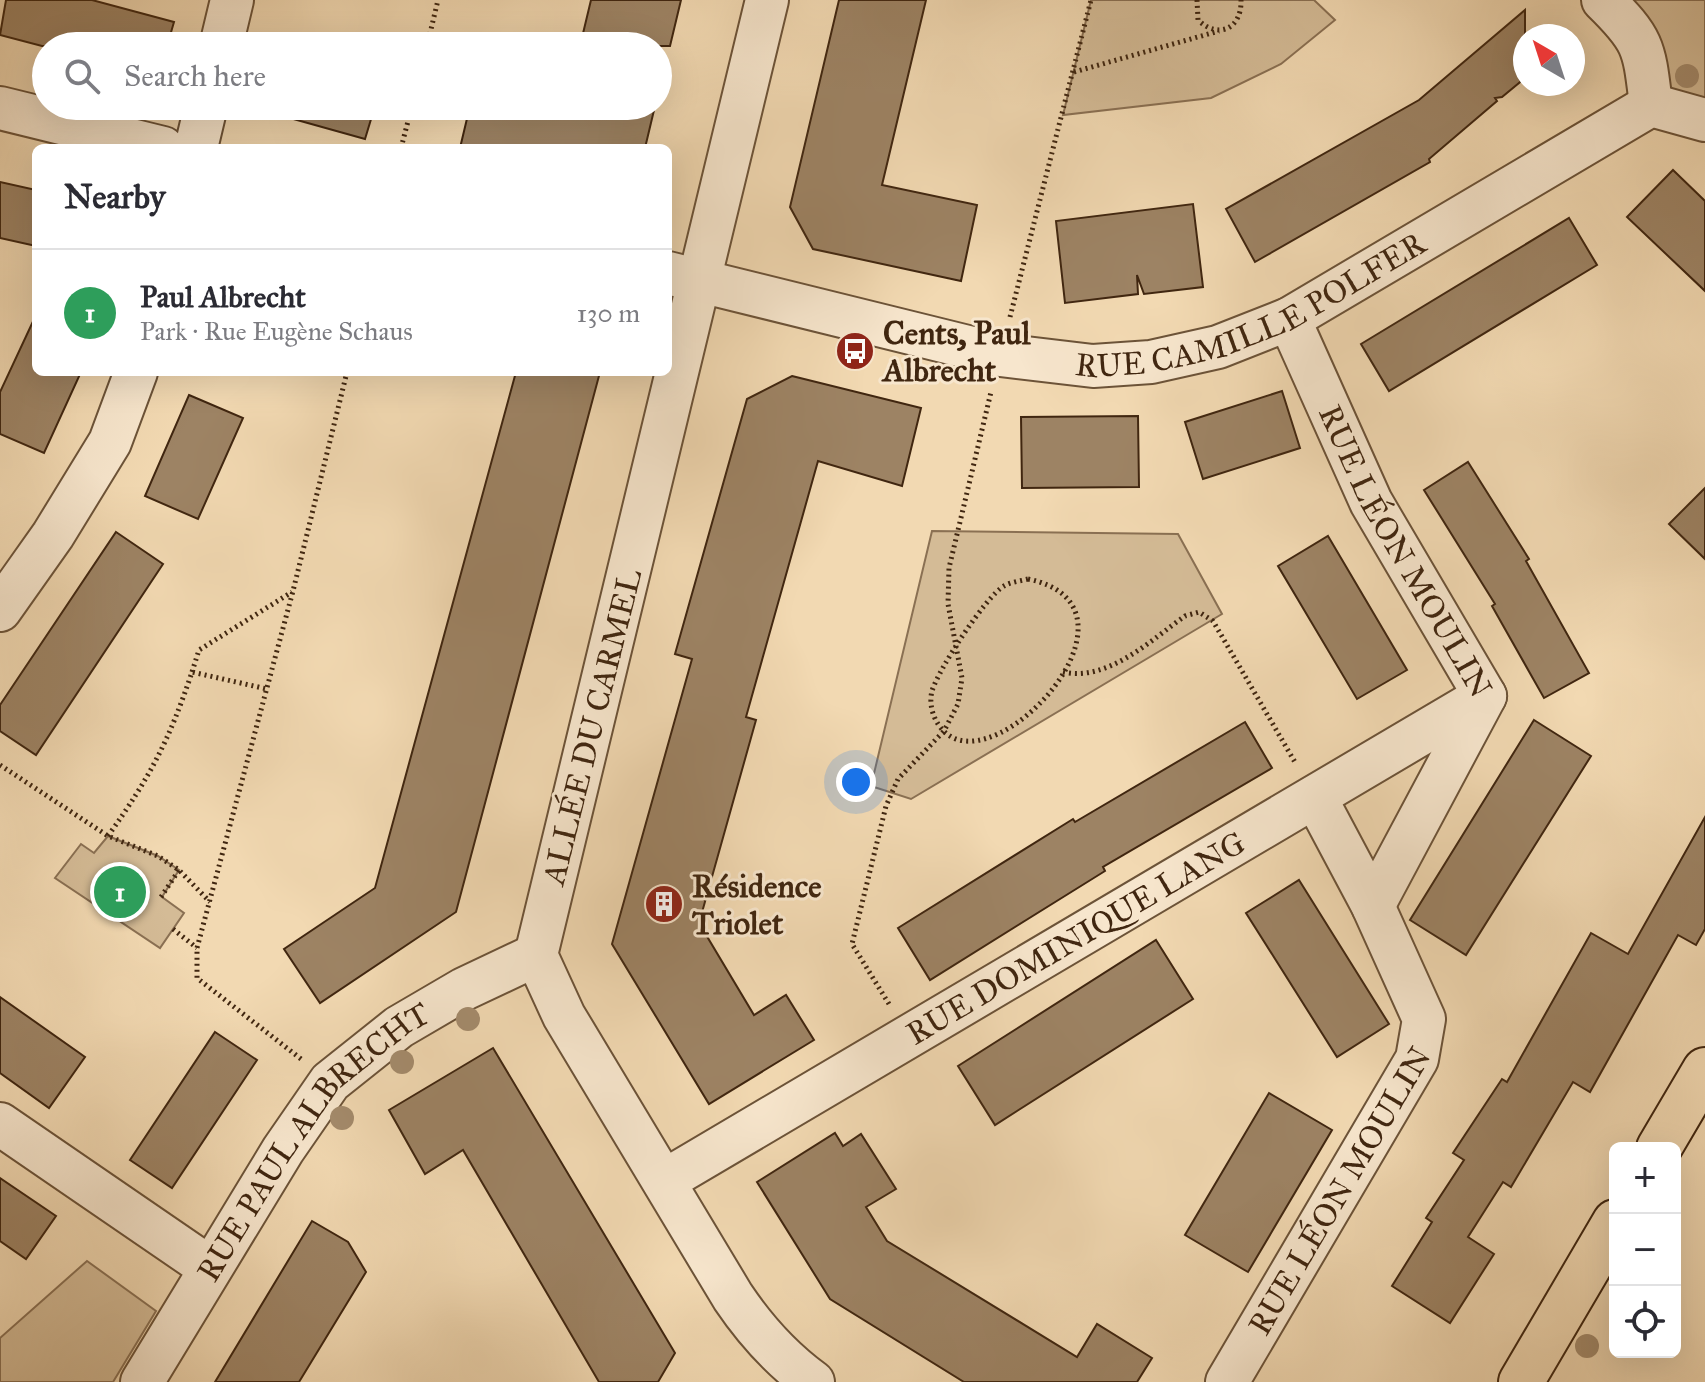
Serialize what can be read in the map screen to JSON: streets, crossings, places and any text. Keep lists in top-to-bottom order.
{
  "streets": {
    "street": [
      "RUE CAMILLE POLFER",
      "RUE LÉON MOULIN",
      "ALLÉE DU CARMEL",
      "RUE DOMINIQUE LANG",
      "RUE PAUL ALBRECHT"
    ]
  },
  "crossings": [
    ["RUE CAMILLE POLFER", "RUE LÉON MOULIN"],
    ["RUE CAMILLE POLFER", "ALLÉE DU CARMEL"],
    ["RUE LÉON MOULIN", "RUE DOMINIQUE LANG"],
    ["ALLÉE DU CARMEL", "RUE PAUL ALBRECHT"]
  ],
  "places": {
    "bus stop": ["Cents, Paul Albrecht"],
    "building": ["Résidence Triolet"]
  },
  "north": "top left",
  "page": {
    "search": "Search here",
    "heading": "Nearby",
    "list": [
      {
        "mark": "1",
        "name": "Paul Albrecht",
        "note": "Park · Rue Eugène Schaus",
        "value": "130 m"
      }
    ],
    "pins": "1",
    "map_buttons": ["+", "−"]
  }
}
